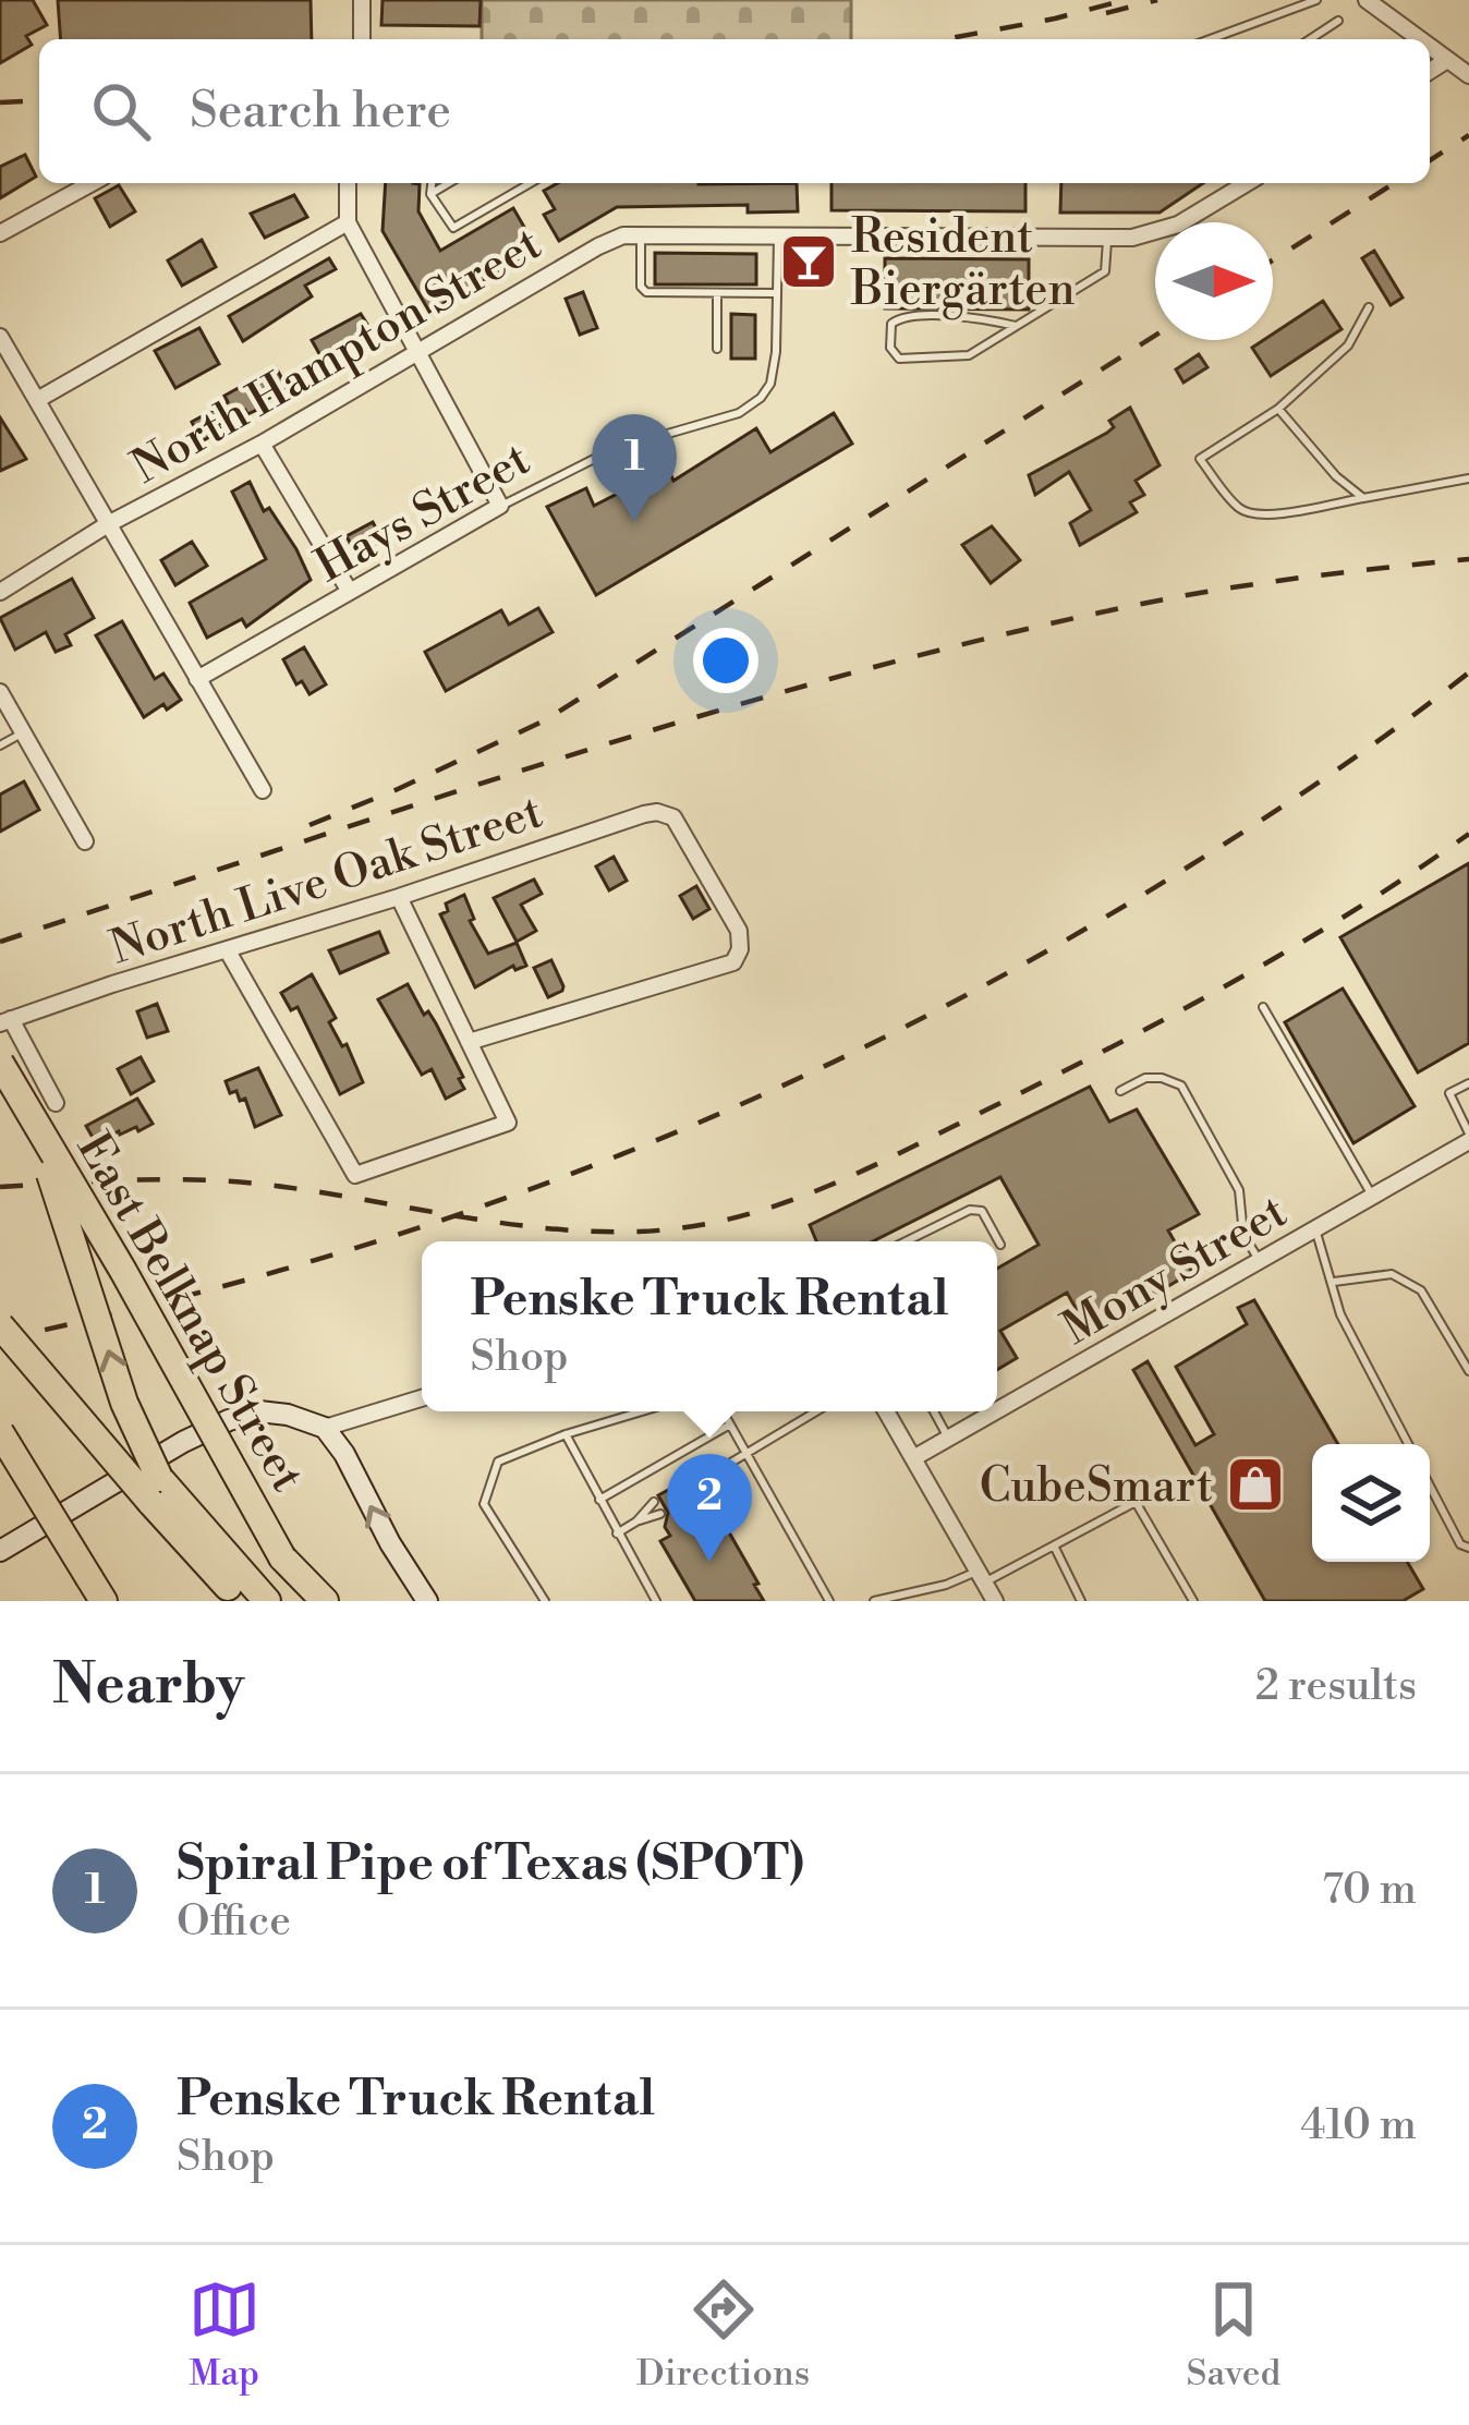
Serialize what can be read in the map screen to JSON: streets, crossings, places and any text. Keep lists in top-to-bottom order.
{
  "streets": {
    "highway": ["East Belknap Street"],
    "street": [
      "North Hampton Street",
      "Hays Street",
      "North Live Oak Street",
      "Mony Street"
    ]
  },
  "crossings": [
    ["North Live Oak Street", "East Belknap Street"]
  ],
  "places": {
    "bar": ["Resident Biergärten"],
    "shop": ["CubeSmart"]
  },
  "north": "right",
  "page": {
    "search": "Search here",
    "pins": ["1", "2"],
    "popup": ["Penske Truck Rental", "Shop"],
    "heading": ["Nearby", "2 results"],
    "list": [
      {
        "mark": "1",
        "name": "Spiral Pipe of Texas (SPOT)",
        "note": "Office",
        "value": "70 m"
      },
      {
        "mark": "2",
        "name": "Penske Truck Rental",
        "note": "Shop",
        "value": "410 m"
      }
    ],
    "nav": ["Map", "Directions", "Saved"]
  }
}
